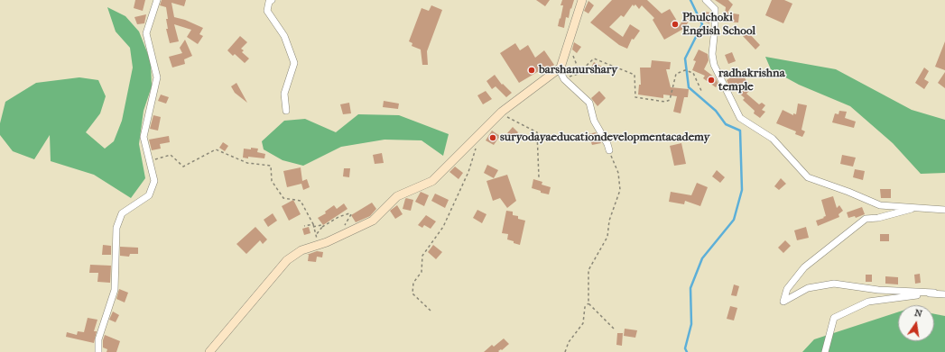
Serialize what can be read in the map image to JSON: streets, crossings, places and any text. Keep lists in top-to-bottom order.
{
  "places": [
    "Phulchoki English School",
    "barshanurshary",
    "radhakrishna temple",
    "suryodayaeducationdevelopmentacademy"
  ],
  "north": "top"
}
